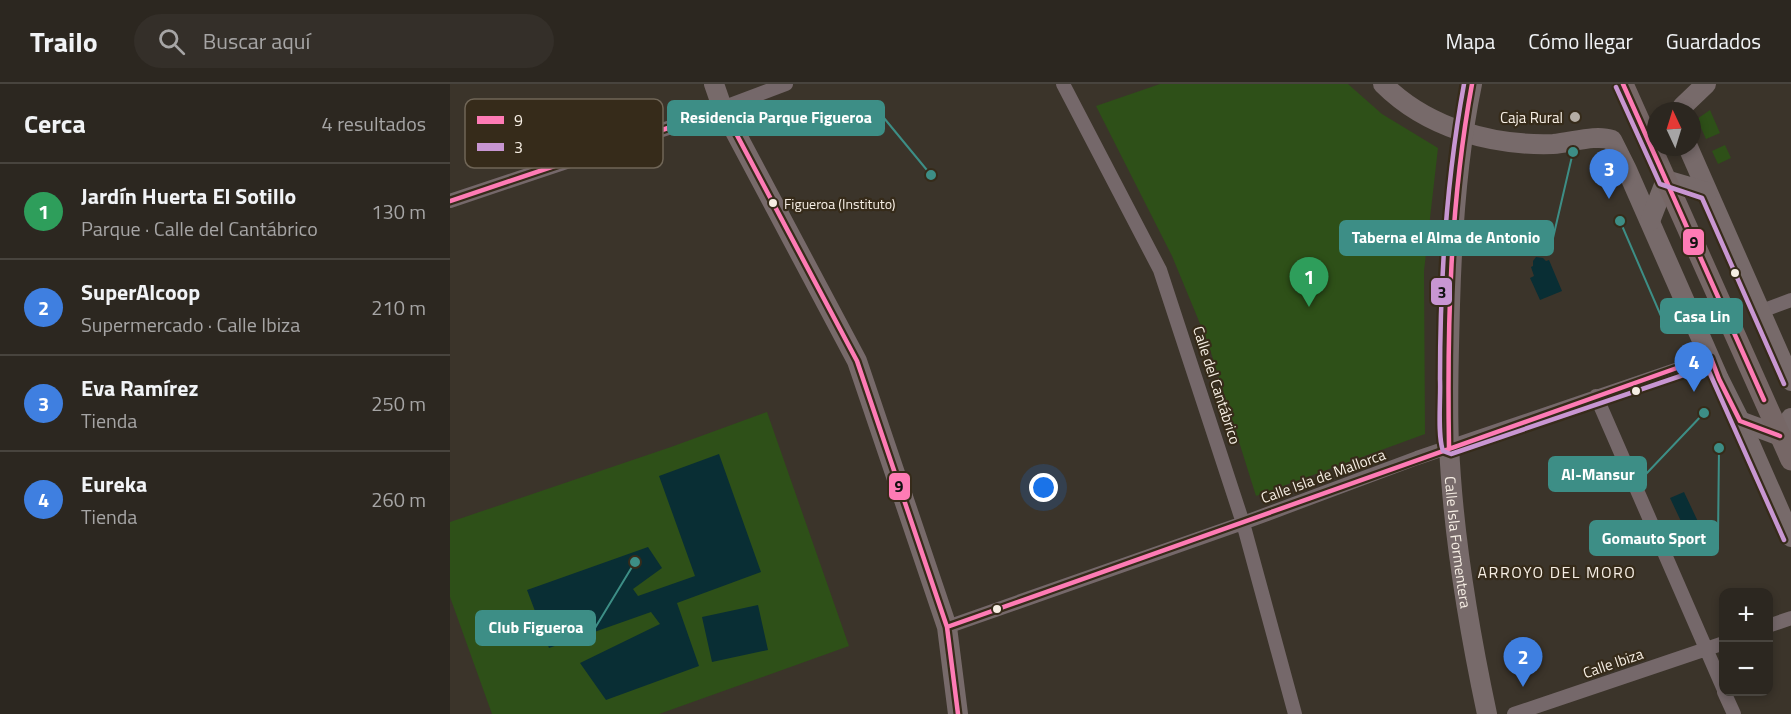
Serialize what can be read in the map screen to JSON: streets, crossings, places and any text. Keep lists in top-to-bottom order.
{
  "streets": {
    "main road": ["Calle Isla Formentera"],
    "street": ["Calle del Cantábrico", "Calle Isla de Mallorca", "Calle Ibiza"]
  },
  "crossings": [
    ["Calle del Cantábrico", "Calle Isla de Mallorca"],
    ["Calle Isla de Mallorca", "Calle Isla Formentera"]
  ],
  "districts": ["ARROYO DEL MORO"],
  "places": [
    "Caja Rural",
    "Taberna el Alma de Antonio",
    "Residencia Parque Figueroa",
    "Figueroa (Instituto)",
    "Casa Lin",
    "Al-Mansur",
    "Gomauto Sport",
    "Club Figueroa"
  ],
  "lines": ["transit line 9", "transit line 3"],
  "legend": ["9", "3"],
  "north": "top",
  "page": {
    "header": "Trailo",
    "search": "Buscar aquí",
    "nav": ["Mapa", "Cómo llegar", "Guardados"],
    "heading": ["Cerca", "4 resultados"],
    "pins": [
      "3",
      "1",
      "4",
      "2"
    ],
    "list": [
      {
        "mark": "1",
        "name": "Jardín Huerta El Sotillo",
        "note": "Parque · Calle del Cantábrico",
        "value": "130 m"
      },
      {
        "mark": "2",
        "name": "SuperAlcoop",
        "note": "Supermercado · Calle Ibiza",
        "value": "210 m"
      },
      {
        "mark": "3",
        "name": "Eva Ramírez",
        "note": "Tienda",
        "value": "250 m"
      },
      {
        "mark": "4",
        "name": "Eureka",
        "note": "Tienda",
        "value": "260 m"
      }
    ],
    "map_buttons": ["+", "−"]
  }
}
